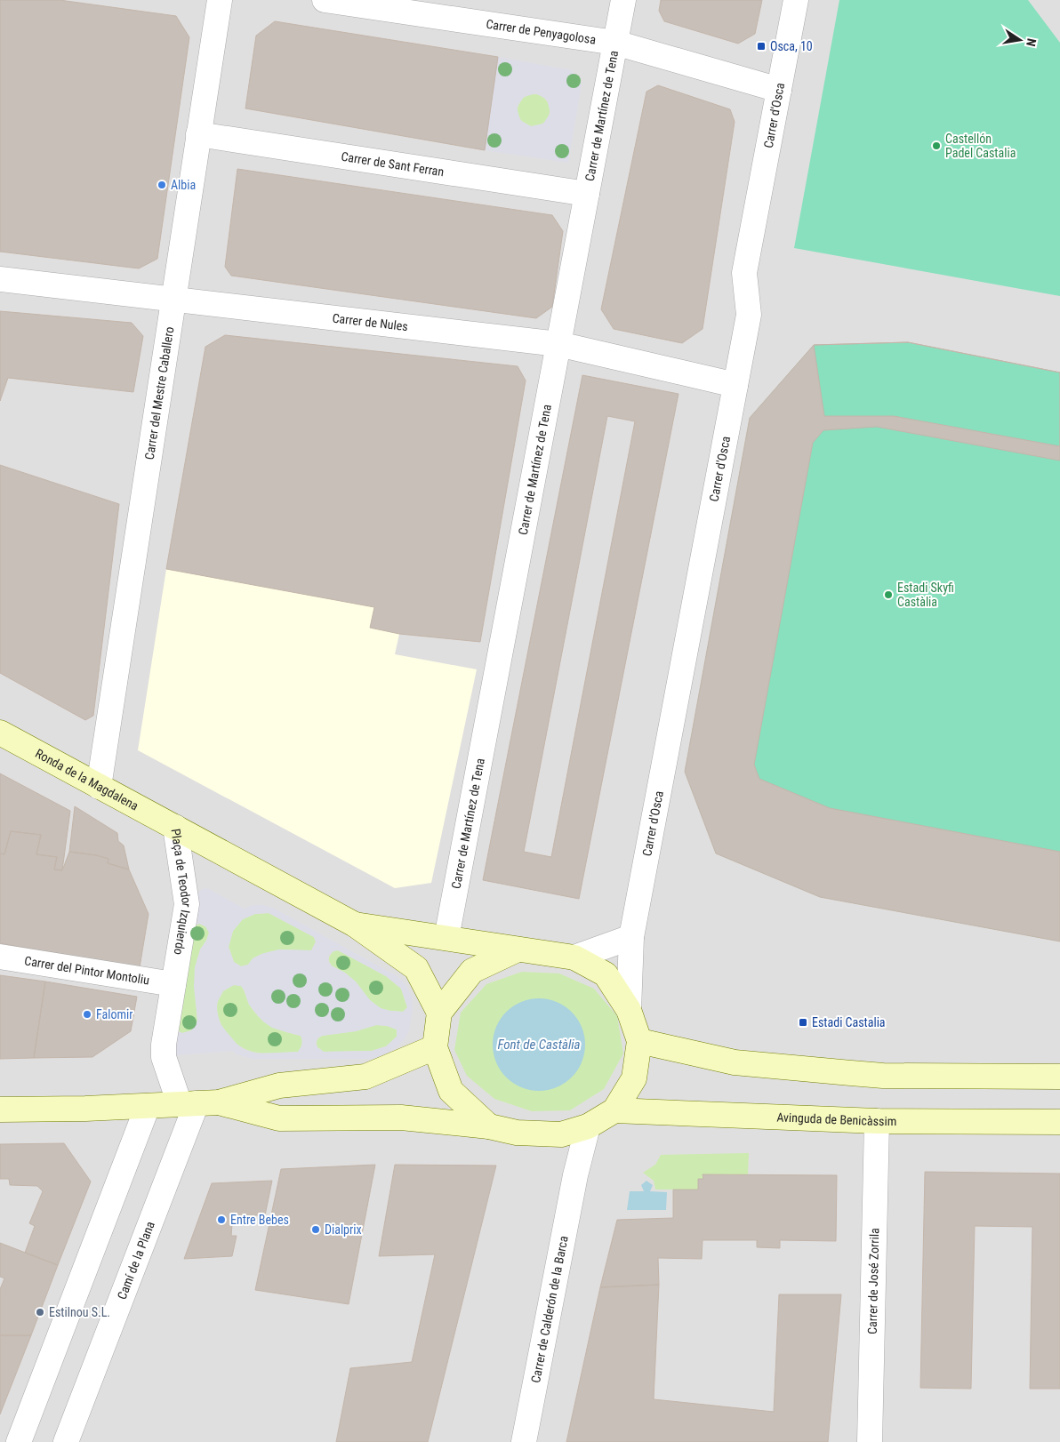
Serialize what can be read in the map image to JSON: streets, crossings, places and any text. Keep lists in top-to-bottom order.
{
  "streets": {
    "main road": ["Ronda de la Magdalena", "Plaça de Teodor Izquierdo", "Avinguda de Benicàssim"],
    "street": [
      "Carrer de Penyagolosa",
      "Carrer d'Osca",
      "Carrer de Martínez de Tena",
      "Carrer de Sant Ferran",
      "Carrer de Nules",
      "Carrer del Mestre Caballero",
      "Carrer del Pintor Montoliu",
      "Camí de la Plana",
      "Carrer de José Zorrila",
      "Carrer de Calderón de la Barca"
    ]
  },
  "crossings": [
    ["Carrer de Penyagolosa", "Carrer d'Osca"],
    ["Carrer de Penyagolosa", "Carrer de Martínez de Tena"],
    ["Carrer d'Osca", "Carrer de Nules"],
    ["Carrer d'Osca", "Plaça de Teodor Izquierdo"],
    ["Carrer de Martínez de Tena", "Carrer de Sant Ferran"],
    ["Carrer de Martínez de Tena", "Carrer de Nules"],
    ["Carrer de Martínez de Tena", "Plaça de Teodor Izquierdo"],
    ["Carrer de Sant Ferran", "Carrer del Mestre Caballero"],
    ["Carrer de Nules", "Carrer del Mestre Caballero"],
    ["Carrer del Mestre Caballero", "Ronda de la Magdalena"],
    ["Ronda de la Magdalena", "Plaça de Teodor Izquierdo"],
    ["Plaça de Teodor Izquierdo", "Carrer del Pintor Montoliu"],
    ["Plaça de Teodor Izquierdo", "Camí de la Plana"],
    ["Avinguda de Benicàssim", "Carrer de José Zorrila"]
  ],
  "water": ["Font de Castàlia"],
  "places": {
    "transit": ["Osca, 10", "Estadi Castalia"],
    "other": [
      "Castellón Padel Castalia",
      "Albia",
      "Estadi Skyfi Castàlia",
      "Falomir",
      "Entre Bebes",
      "Dialprix",
      "Estilnou S.L."
    ]
  },
  "north": "right"
}
